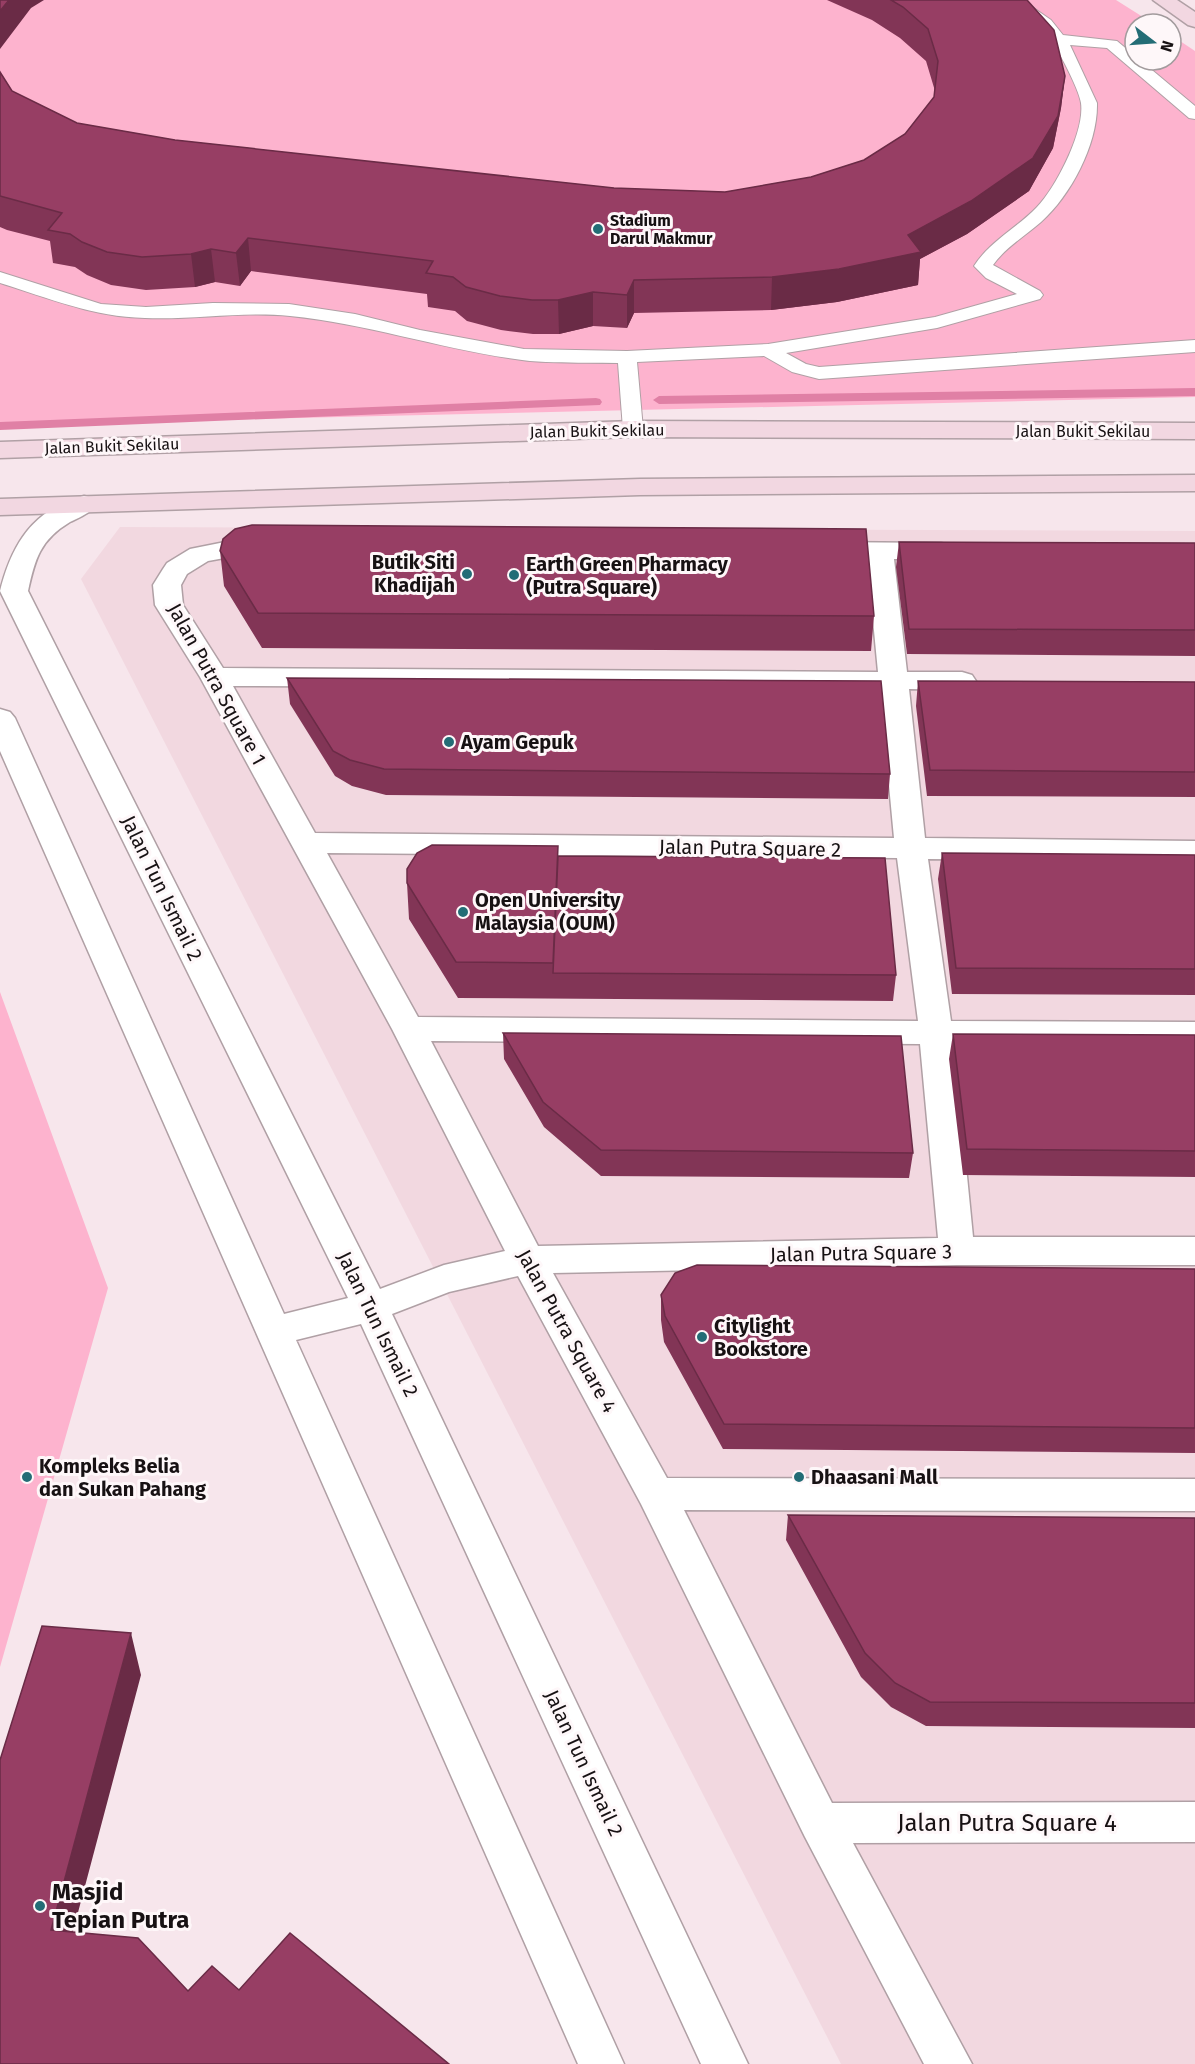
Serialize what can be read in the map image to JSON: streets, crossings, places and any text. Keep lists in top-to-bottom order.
{
  "streets": {
    "street": [
      "Jalan Bukit Sekilau",
      "Jalan Putra Square 1",
      "Jalan Putra Square 2",
      "Jalan Tun Ismail 2",
      "Jalan Putra Square 3",
      "Jalan Putra Square 4"
    ]
  },
  "crossings": [
    ["Jalan Putra Square 1", "Jalan Putra Square 2"],
    ["Jalan Putra Square 1", "Jalan Putra Square 4"],
    ["Jalan Putra Square 2", "Jalan Putra Square 4"],
    ["Jalan Tun Ismail 2", "Jalan Putra Square 3"],
    ["Jalan Putra Square 3", "Jalan Putra Square 4"]
  ],
  "places": [
    "Stadium Darul Makmur",
    "Butik Siti Khadijah",
    "Earth Green Pharmacy (Putra Square)",
    "Ayam Gepuk",
    "Open University Malaysia (OUM)",
    "Citylight Bookstore",
    "Kompleks Belia dan Sukan Pahang",
    "Dhaasani Mall",
    "Masjid Tepian Putra"
  ],
  "north": "right"
}
